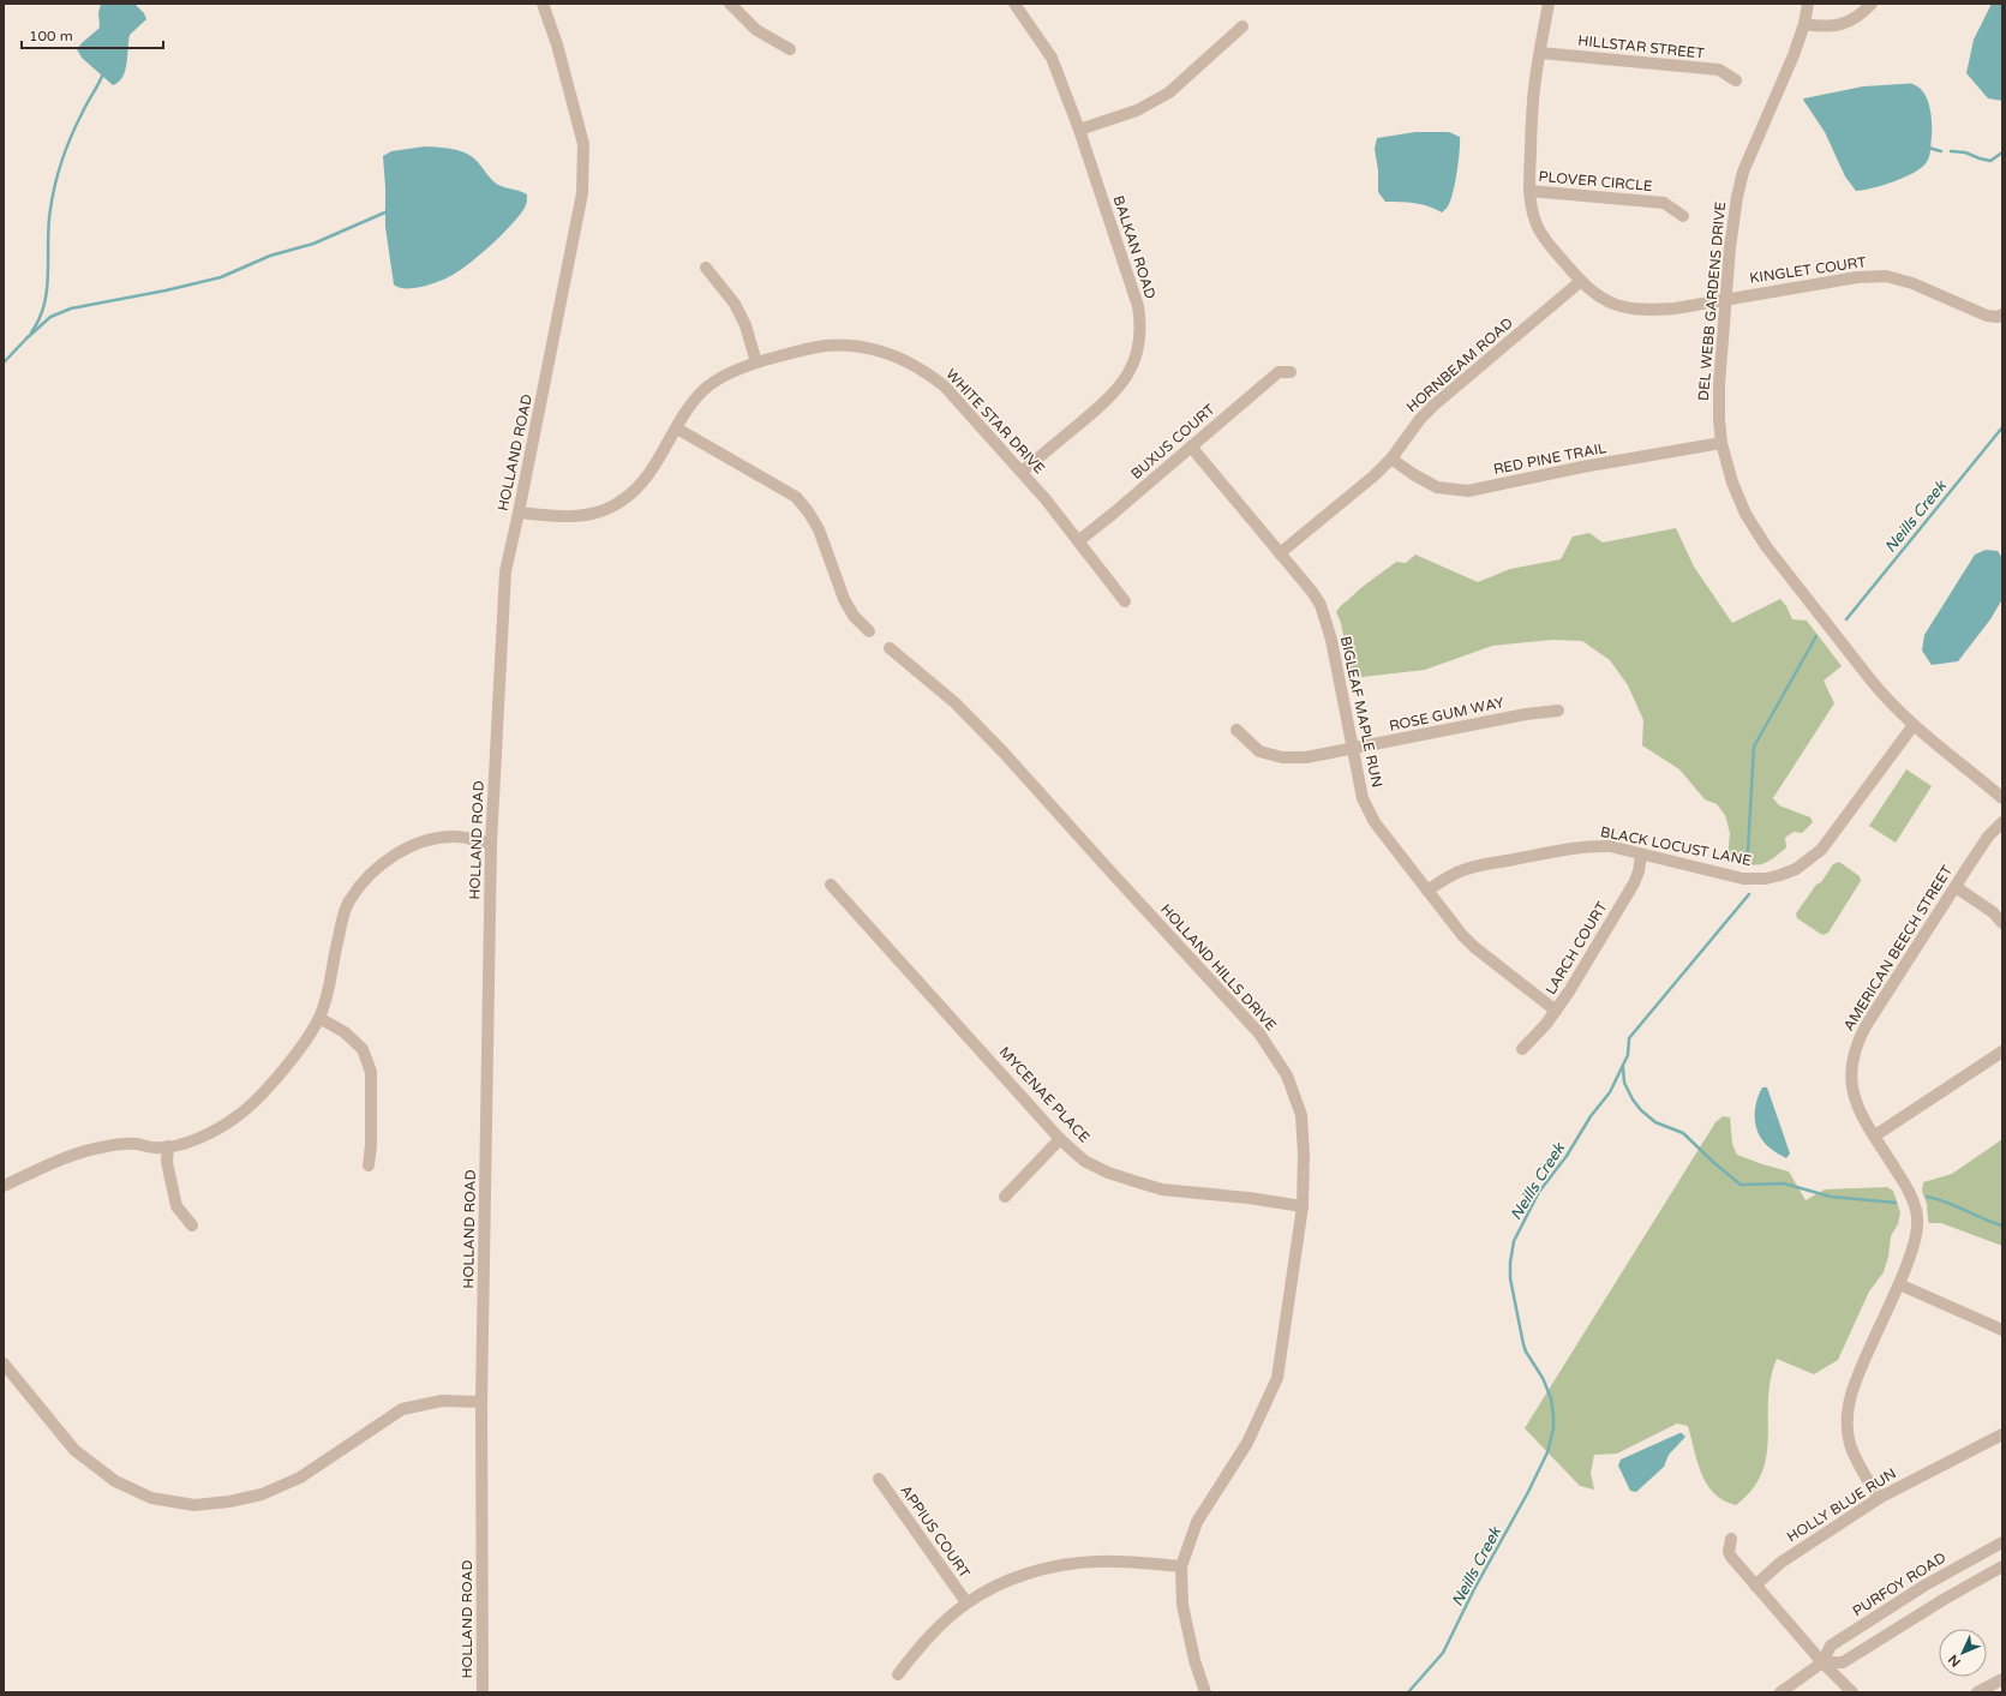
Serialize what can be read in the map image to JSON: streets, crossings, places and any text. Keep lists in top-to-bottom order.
{
  "streets": {
    "street": [
      "HILLSTAR STREET",
      "PLOVER CIRCLE",
      "BALKAN ROAD",
      "KINGLET COURT",
      "DEL WEBB GARDENS DRIVE",
      "HORNBEAM ROAD",
      "WHITE STAR DRIVE",
      "BUXUS COURT",
      "HOLLAND ROAD",
      "RED PINE TRAIL",
      "BIGLEAF MAPLE RUN",
      "ROSE GUM WAY",
      "BLACK LOCUST LANE",
      "LARCH COURT",
      "AMERICAN BEECH STREET",
      "HOLLAND HILLS DRIVE",
      "MYCENAE PLACE",
      "HOLLY BLUE RUN",
      "APPIUS COURT",
      "PURFOY ROAD"
    ]
  },
  "crossings": [
    ["HILLSTAR STREET", "KINGLET COURT"],
    ["PLOVER CIRCLE", "KINGLET COURT"],
    ["BALKAN ROAD", "WHITE STAR DRIVE"],
    ["KINGLET COURT", "DEL WEBB GARDENS DRIVE"],
    ["KINGLET COURT", "HORNBEAM ROAD"],
    ["DEL WEBB GARDENS DRIVE", "RED PINE TRAIL"],
    ["DEL WEBB GARDENS DRIVE", "BLACK LOCUST LANE"],
    ["HORNBEAM ROAD", "RED PINE TRAIL"],
    ["HORNBEAM ROAD", "BIGLEAF MAPLE RUN"],
    ["WHITE STAR DRIVE", "BUXUS COURT"],
    ["WHITE STAR DRIVE", "HOLLAND ROAD"],
    ["BUXUS COURT", "BIGLEAF MAPLE RUN"],
    ["BIGLEAF MAPLE RUN", "ROSE GUM WAY"],
    ["BIGLEAF MAPLE RUN", "BLACK LOCUST LANE"],
    ["BIGLEAF MAPLE RUN", "LARCH COURT"],
    ["BLACK LOCUST LANE", "LARCH COURT"],
    ["AMERICAN BEECH STREET", "HOLLY BLUE RUN"],
    ["HOLLAND HILLS DRIVE", "MYCENAE PLACE"]
  ],
  "water": ["Neills Creek"],
  "scale_bar": "100 m",
  "north": "bottom left"
}
